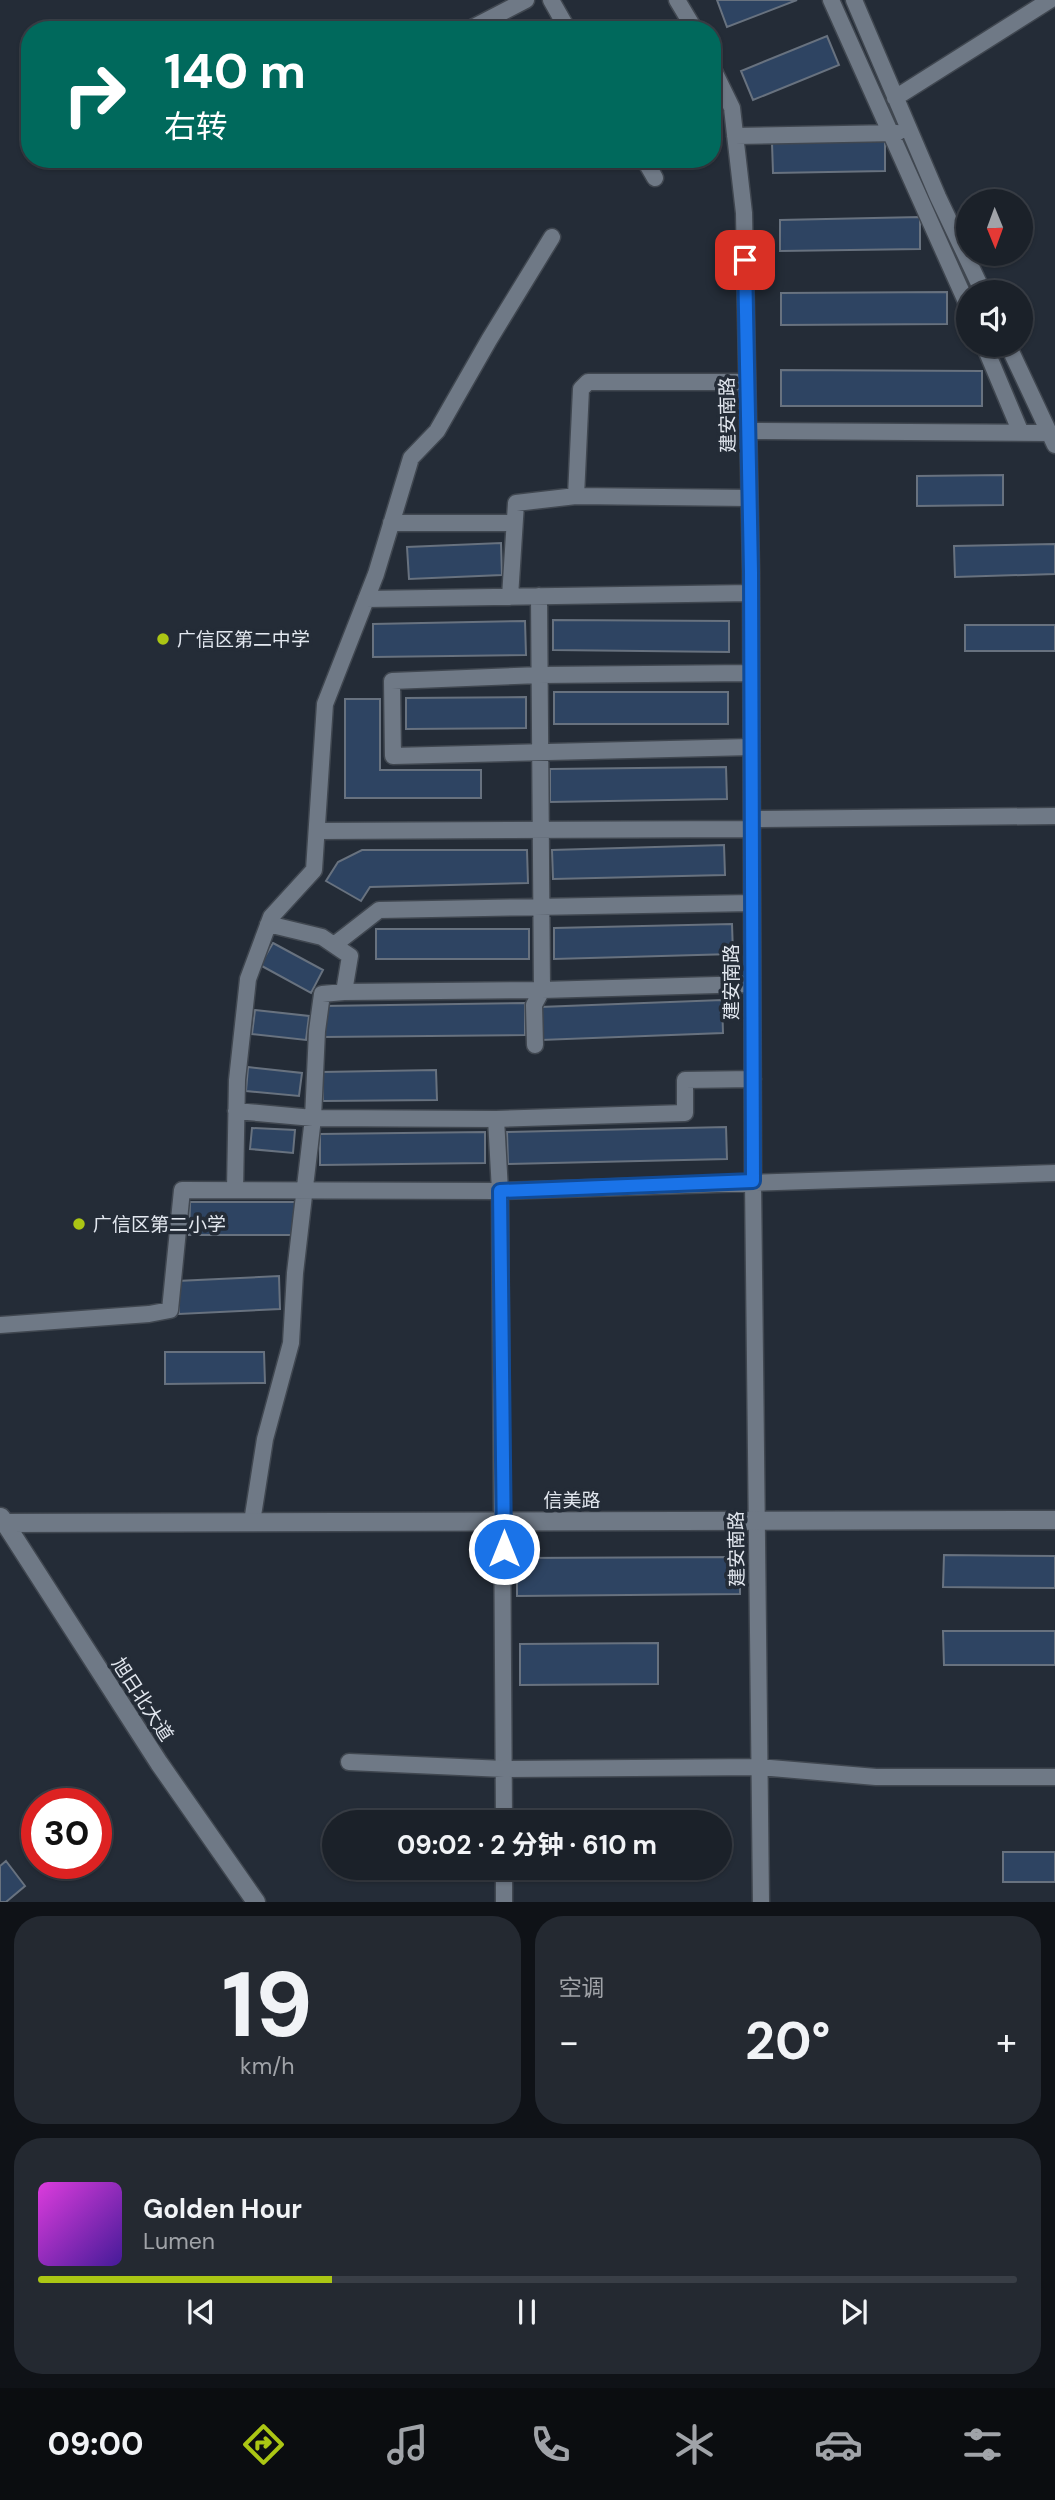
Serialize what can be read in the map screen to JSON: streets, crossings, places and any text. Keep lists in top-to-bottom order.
{
  "streets": {
    "street": ["建安南路", "信美路", "旭日北大道"]
  },
  "crossings": [
    ["建安南路", "信美路"],
    ["信美路", "旭日北大道"]
  ],
  "places": ["广信区第二中学", "广信区第二小学"],
  "north": "bottom",
  "page": {
    "turn": ["140 m", "右转"],
    "limit": "30",
    "trip": "09:02 · 2 分钟 · 610 m",
    "tile": [
      ["19", "km/h"],
      "空调"
    ],
    "heat": ["−", "20°", "+"],
    "song": ["Golden Hour", "Lumen"],
    "tabs": "09:00"
  }
}
